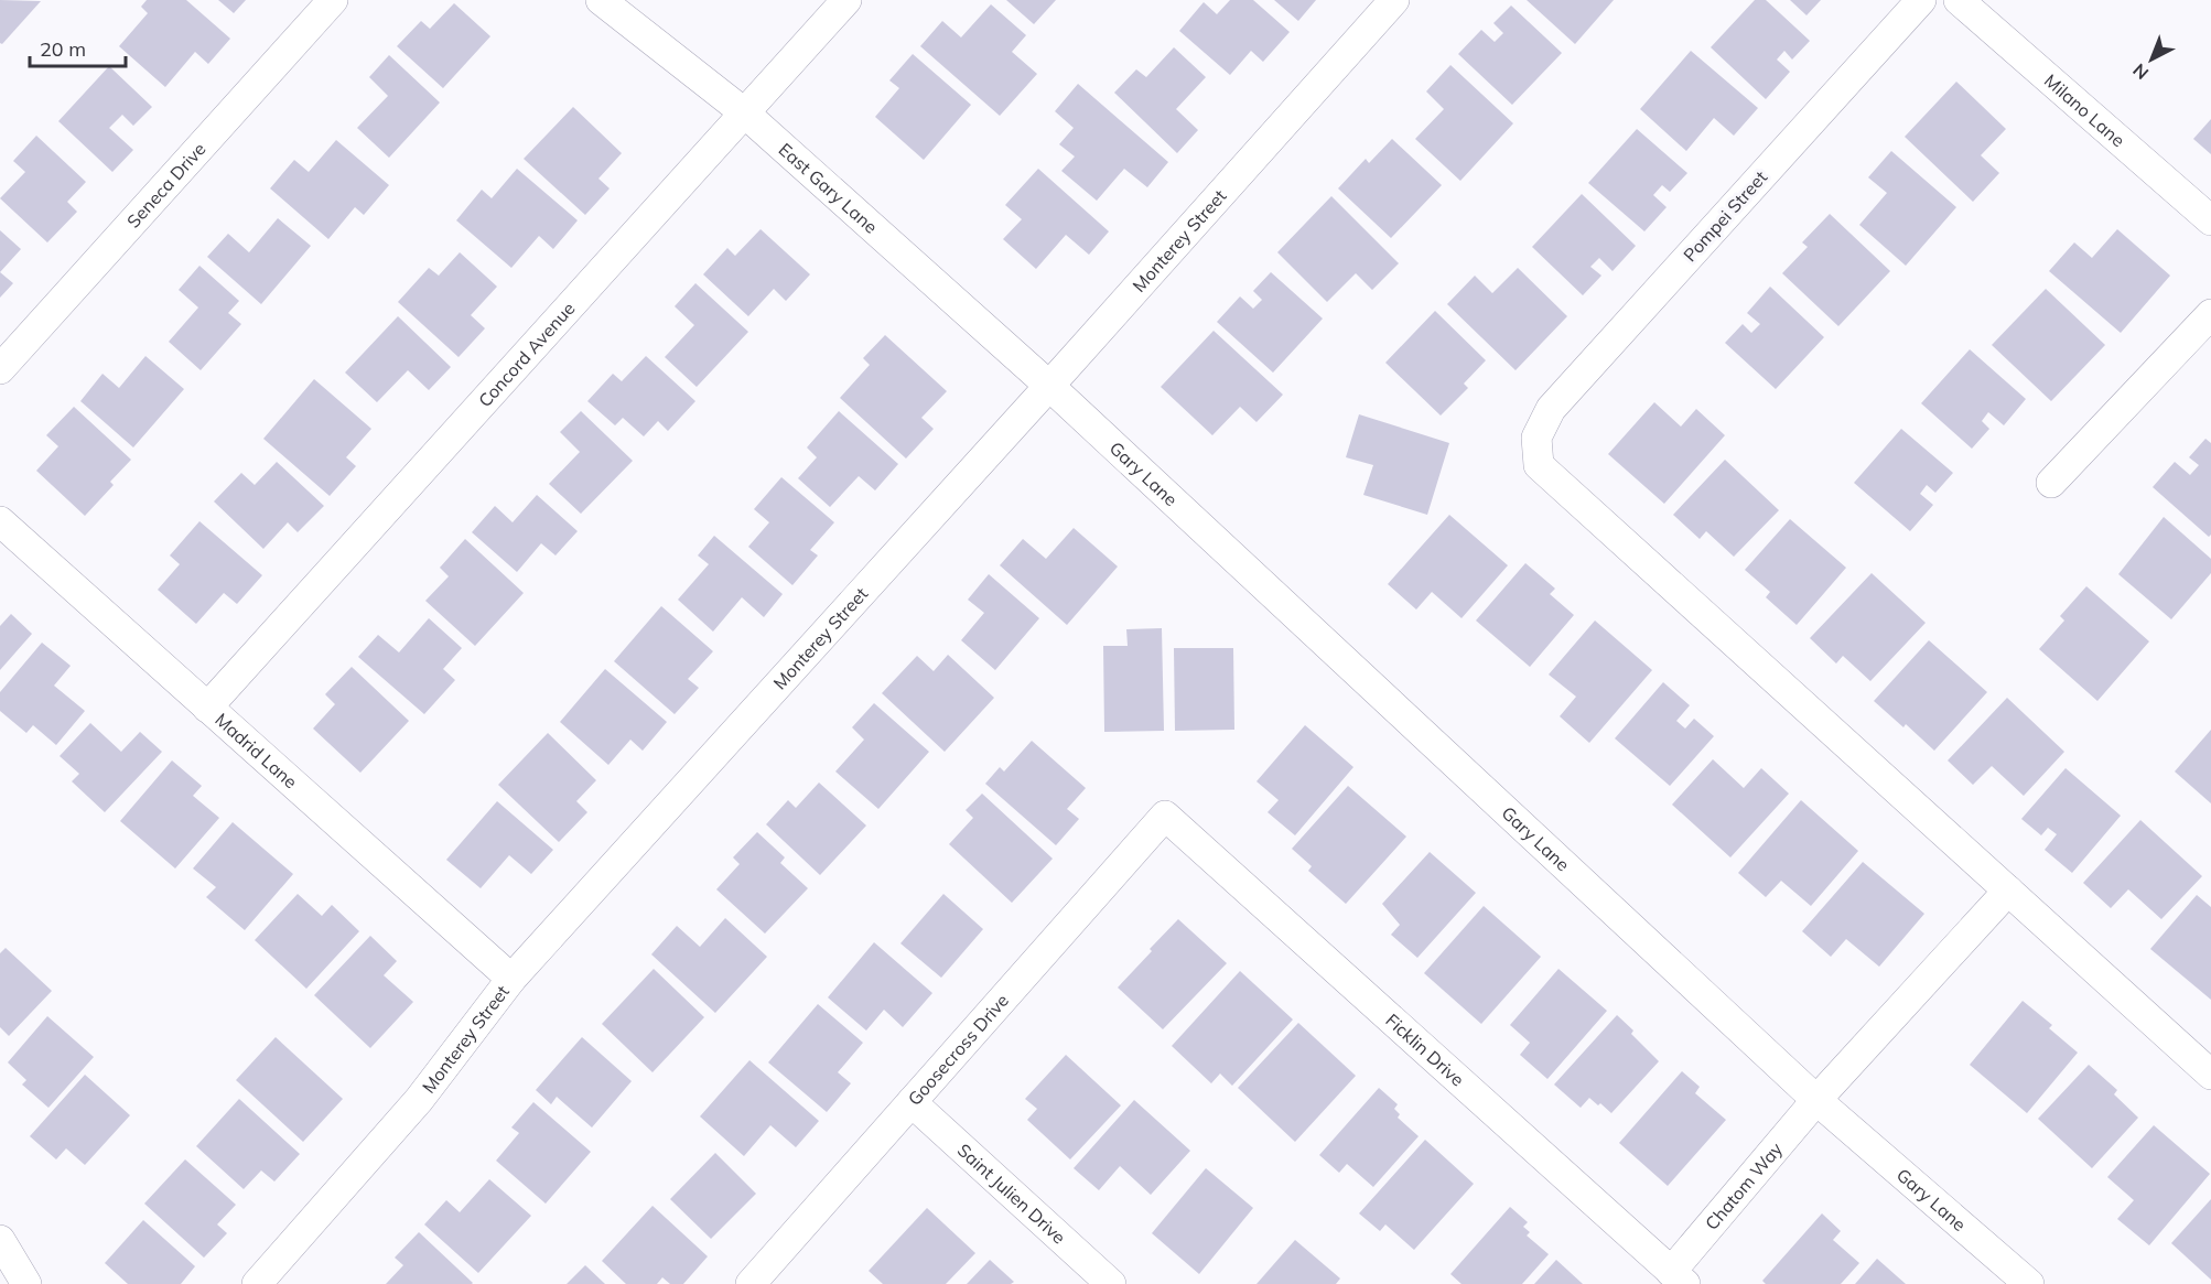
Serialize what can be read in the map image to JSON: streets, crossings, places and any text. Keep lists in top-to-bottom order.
{
  "streets": {
    "street": [
      "Milano Lane",
      "Seneca Drive",
      "East Gary Lane",
      "Pompei Street",
      "Monterey Street",
      "Concord Avenue",
      "Gary Lane",
      "Madrid Lane",
      "Goosecross Drive",
      "Ficklin Drive",
      "Chatom Way",
      "Saint Julien Drive"
    ]
  },
  "crossings": [
    ["East Gary Lane", "Monterey Street"],
    ["East Gary Lane", "Concord Avenue"],
    ["East Gary Lane", "Gary Lane"],
    ["Pompei Street", "Chatom Way"],
    ["Monterey Street", "Gary Lane"],
    ["Monterey Street", "Madrid Lane"],
    ["Concord Avenue", "Madrid Lane"],
    ["Gary Lane", "Chatom Way"],
    ["Goosecross Drive", "Ficklin Drive"],
    ["Goosecross Drive", "Saint Julien Drive"],
    ["Ficklin Drive", "Chatom Way"]
  ],
  "scale_bar": "20 m",
  "north": "bottom left"
}
